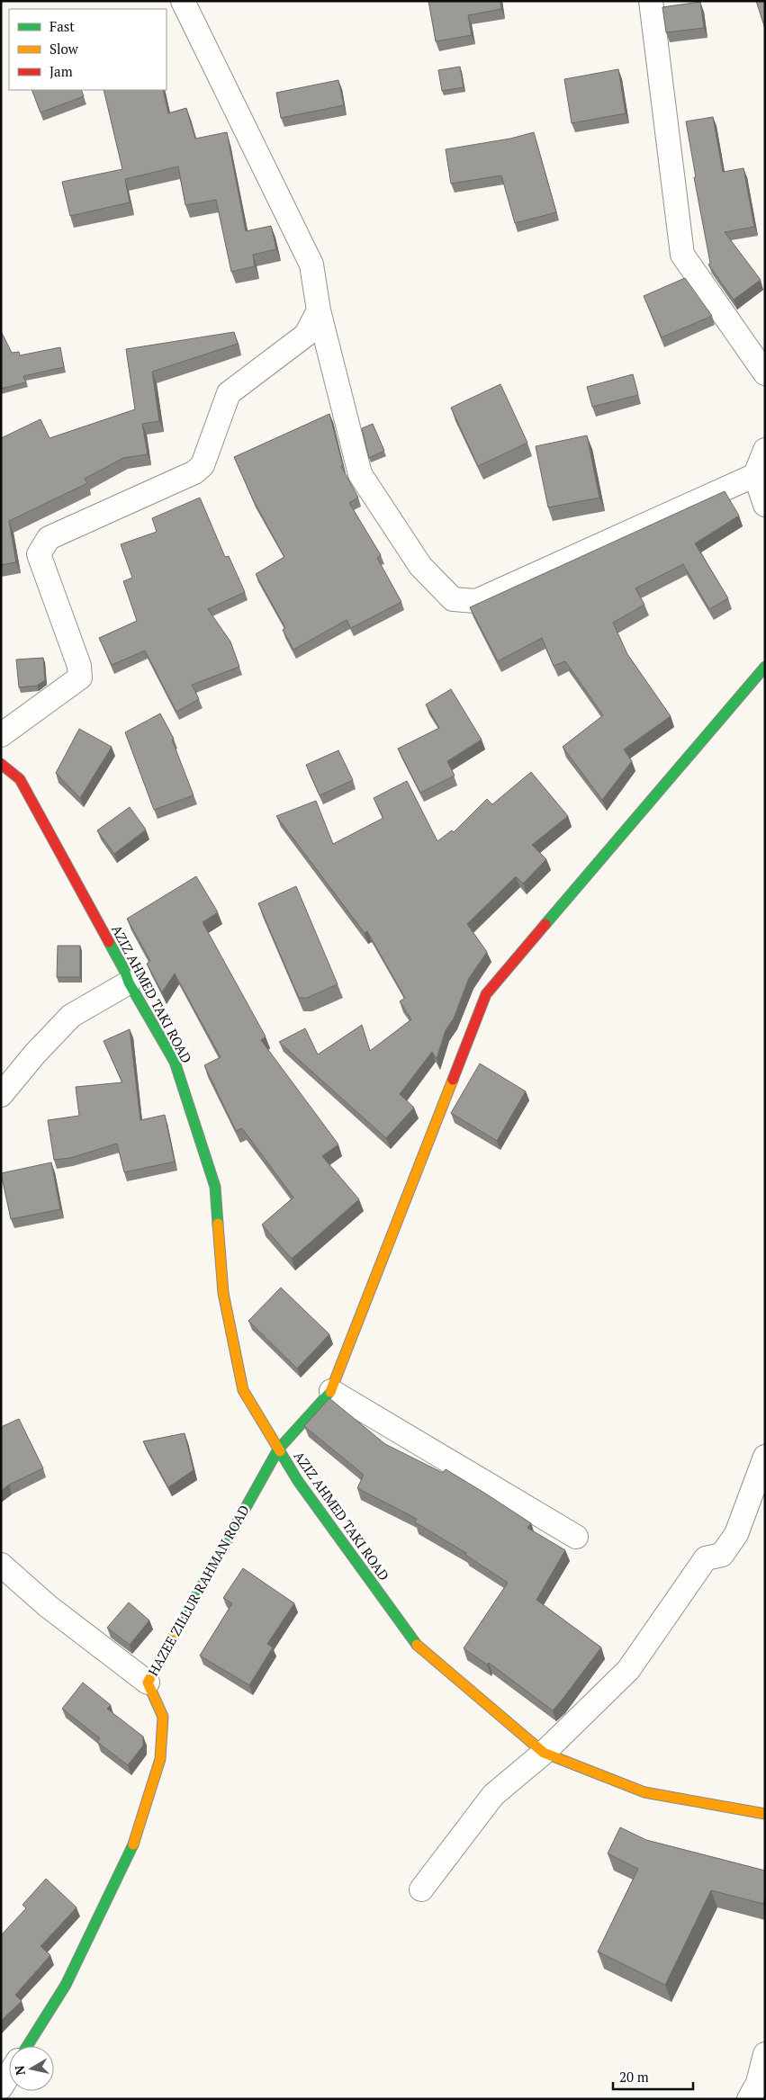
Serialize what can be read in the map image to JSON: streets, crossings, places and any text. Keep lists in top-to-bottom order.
{
  "streets": {
    "street": ["AZIZ AHMED TAKI ROAD", "HAZEE ZILLUR RAHMAN ROAD"]
  },
  "crossings": [
    ["AZIZ AHMED TAKI ROAD", "HAZEE ZILLUR RAHMAN ROAD"]
  ],
  "legend": ["Fast", "Slow", "Jam"],
  "scale_bar": "20 m",
  "north": "left"
}
